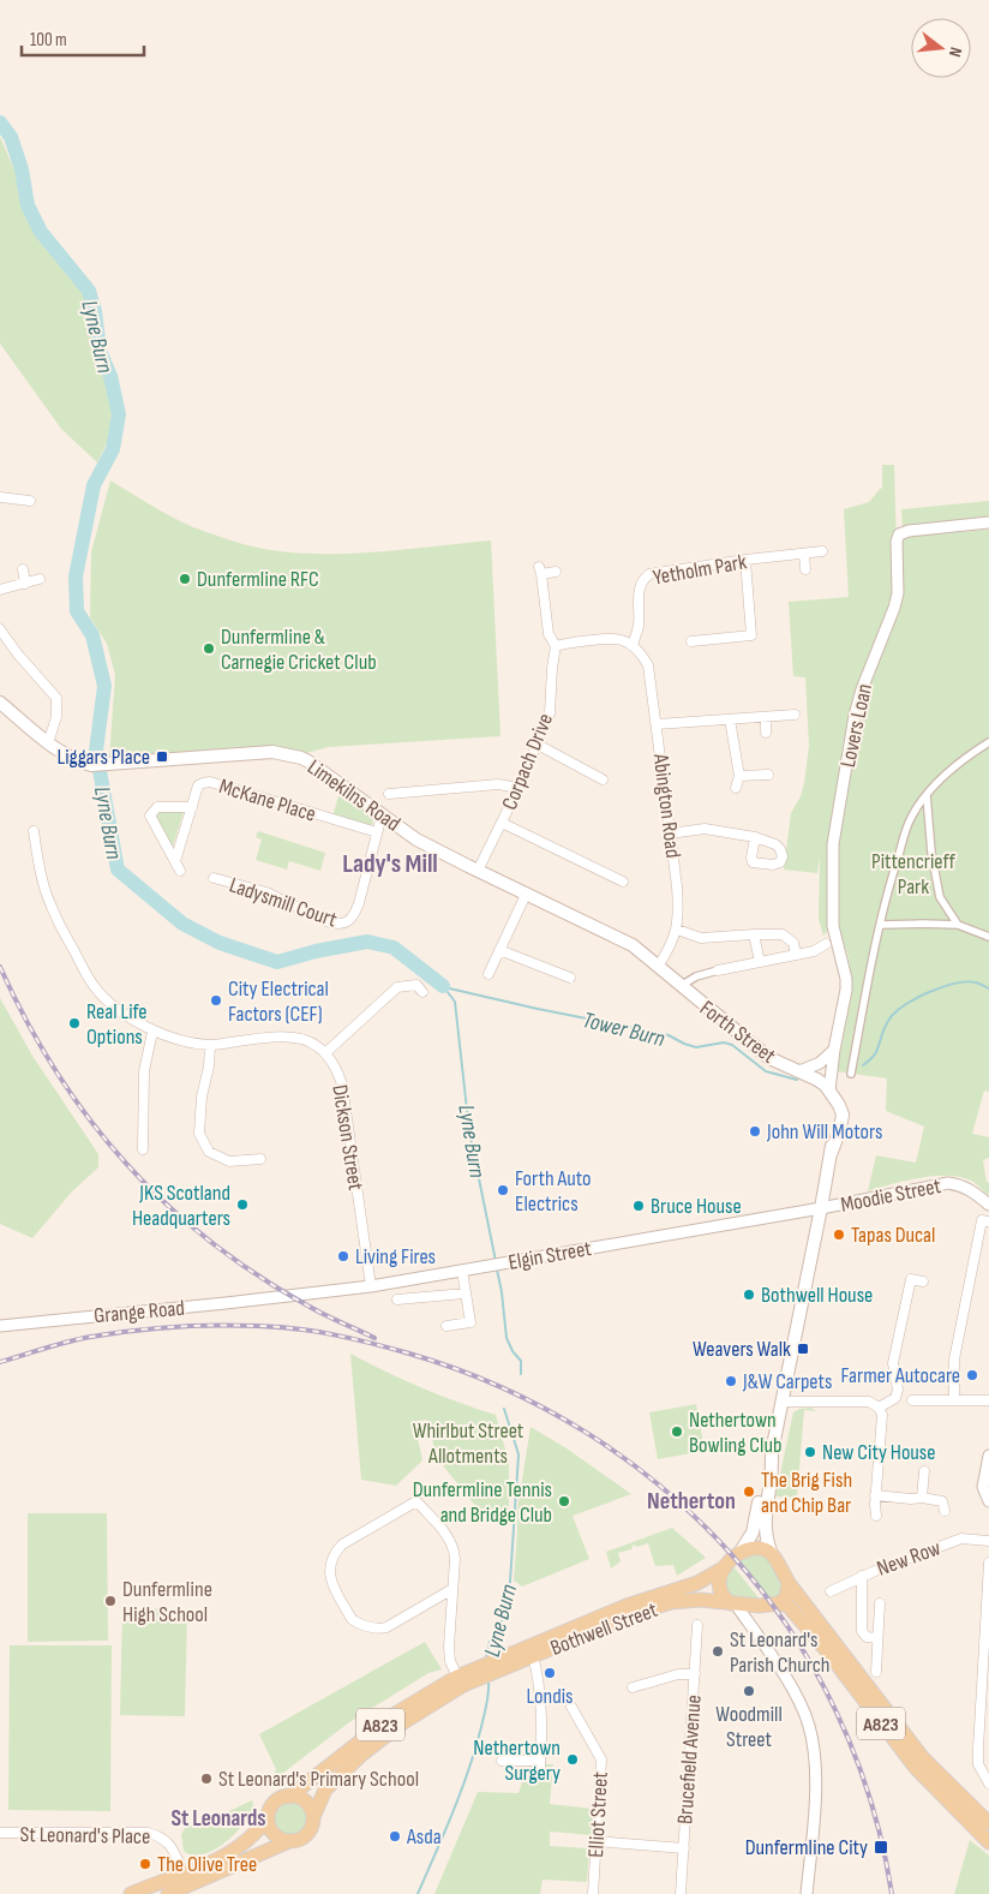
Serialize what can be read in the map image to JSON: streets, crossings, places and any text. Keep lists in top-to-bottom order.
{
  "streets": {
    "main road": [
      "Limekilns Road",
      "Forth Street",
      "Bothwell Street",
      "A823"
    ],
    "street": [
      "Yetholm Park",
      "Lovers Loan",
      "Corpach Drive",
      "McKane Place",
      "Abington Road",
      "Ladysmill Court",
      "Dickson Street",
      "Moodie Street",
      "Elgin Street",
      "Grange Road",
      "New Row",
      "Brucefield Avenue",
      "Elliot Street",
      "St Leonard's Place"
    ]
  },
  "crossings": [
    ["Yetholm Park", "Abington Road"],
    ["Lovers Loan", "Forth Street"],
    ["Corpach Drive", "Limekilns Road"],
    ["Limekilns Road", "Abington Road"],
    ["Limekilns Road", "Ladysmill Court"],
    ["Limekilns Road", "Forth Street"],
    ["McKane Place", "Ladysmill Court"],
    ["Abington Road", "Forth Street"],
    ["Dickson Street", "Elgin Street"],
    ["Moodie Street", "Elgin Street"],
    ["Elgin Street", "Grange Road"],
    ["Bothwell Street", "A823"],
    ["A823", "St Leonard's Place"]
  ],
  "districts": ["Lady's Mill", "Netherton", "St Leonards"],
  "water": ["Lyne Burn", "Tower Burn"],
  "parks": ["Pittencrieff Park", "Whirlbut Street Allotments"],
  "places": {
    "other": [
      "Dunfermline RFC",
      "Dunfermline & Carnegie Cricket Club",
      "City Electrical Factors (CEF)",
      "Real Life Options",
      "John Will Motors",
      "Forth Auto Electrics",
      "JKS Scotland Headquarters",
      "Bruce House",
      "Tapas Ducal",
      "Living Fires",
      "Bothwell House",
      "Farmer Autocare",
      "J&W Carpets",
      "Nethertown Bowling Club",
      "New City House",
      "The Brig Fish and Chip Bar",
      "Dunfermline Tennis and Bridge Club",
      "Dunfermline High School",
      "St Leonard's Parish Church",
      "Londis",
      "Woodmill Street",
      "Nethertown Surgery",
      "St Leonard's Primary School",
      "Asda",
      "The Olive Tree"
    ],
    "transit": ["Liggars Place", "Weavers Walk", "Dunfermline City"]
  },
  "scale_bar": "100 m",
  "north": "right"
}
